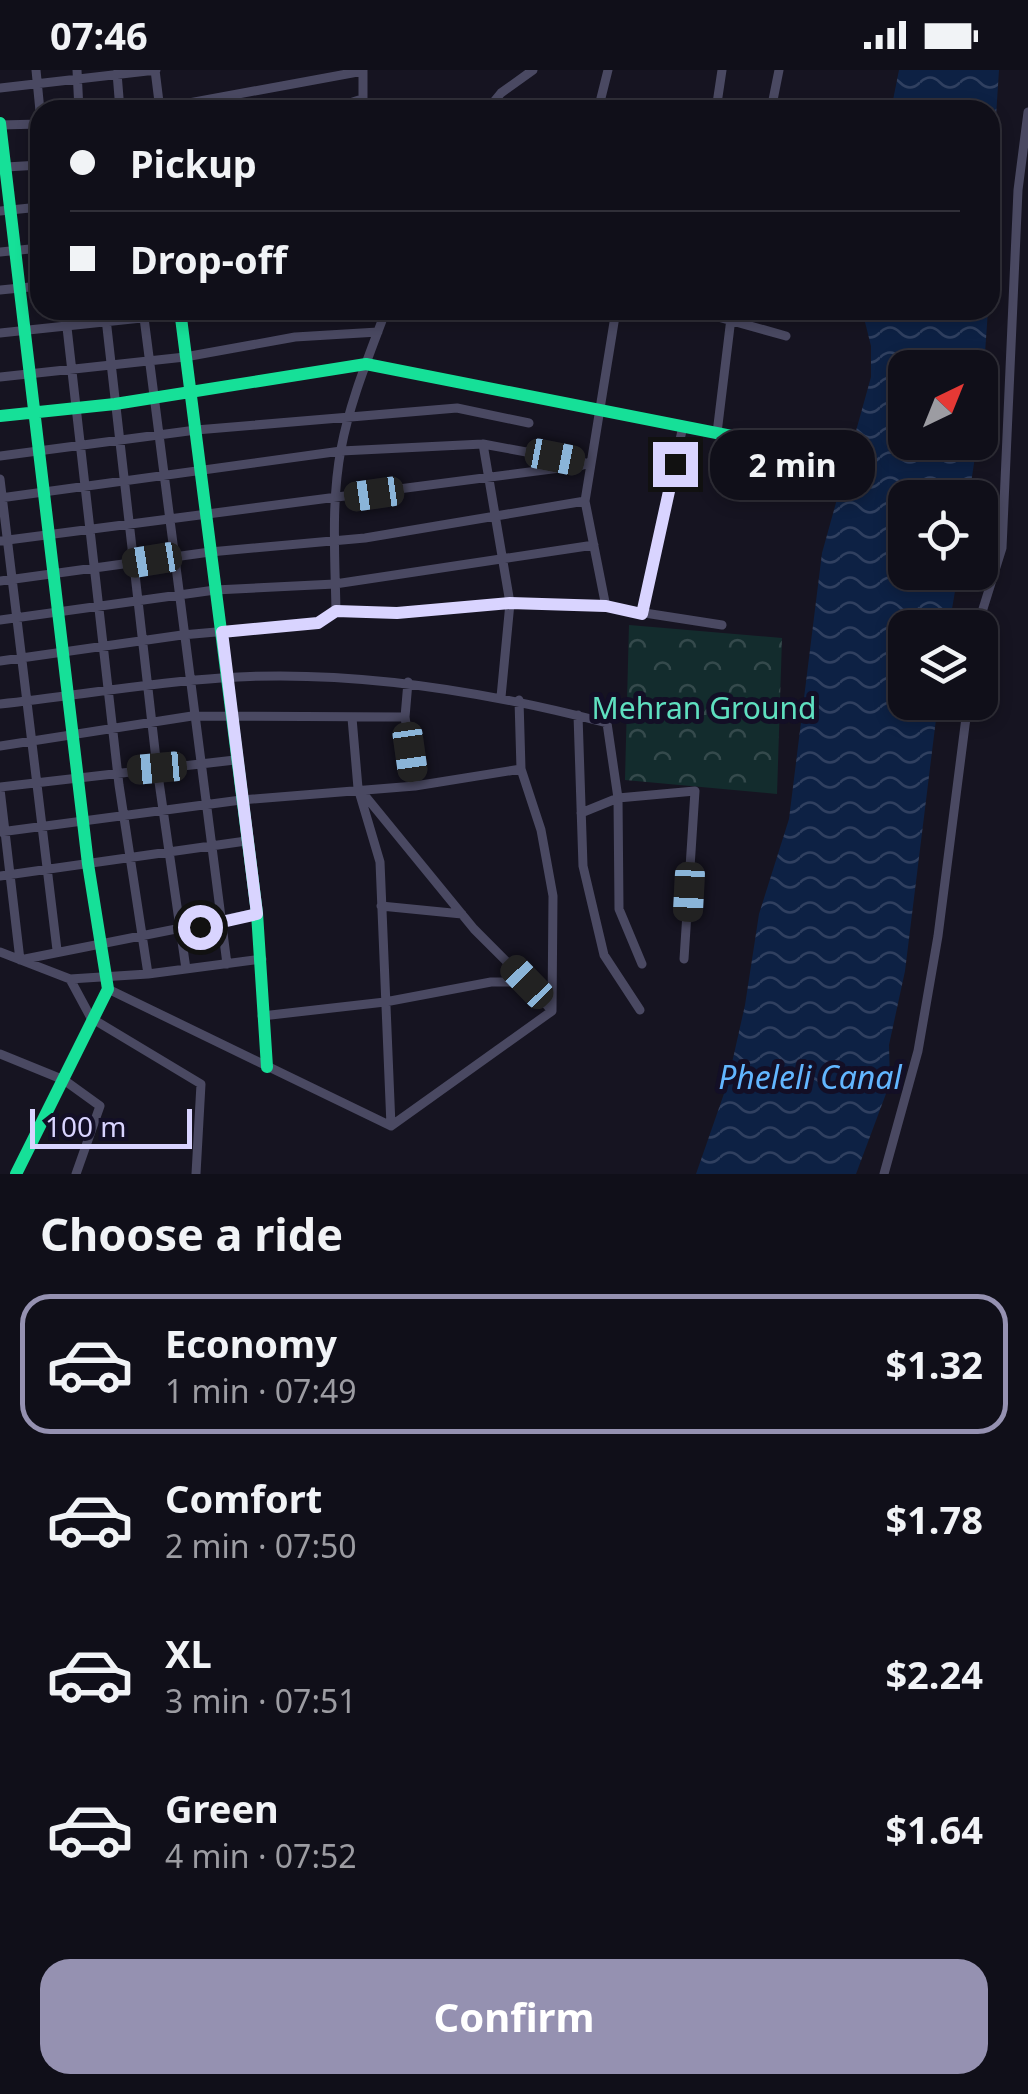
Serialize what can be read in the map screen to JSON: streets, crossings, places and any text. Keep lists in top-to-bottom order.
{
  "water": ["Pheleli Canal"],
  "parks": ["Mehran Ground"],
  "scale_bar": "100 m",
  "north": "top right",
  "page": {
    "status": "07:46",
    "banner": ["Pickup", "Drop-off"],
    "bubble": "2 min",
    "scale": "100 m",
    "heading": "Choose a ride",
    "list": [
      {
        "name": "Economy",
        "note": "1 min · 07:49",
        "value": "$1.32"
      },
      {
        "name": "Comfort",
        "note": "2 min · 07:50",
        "value": "$1.78"
      },
      {
        "name": "XL",
        "note": "3 min · 07:51",
        "value": "$2.24"
      },
      {
        "name": "Green",
        "note": "4 min · 07:52",
        "value": "$1.64"
      }
    ],
    "buttons": "Confirm"
  }
}
